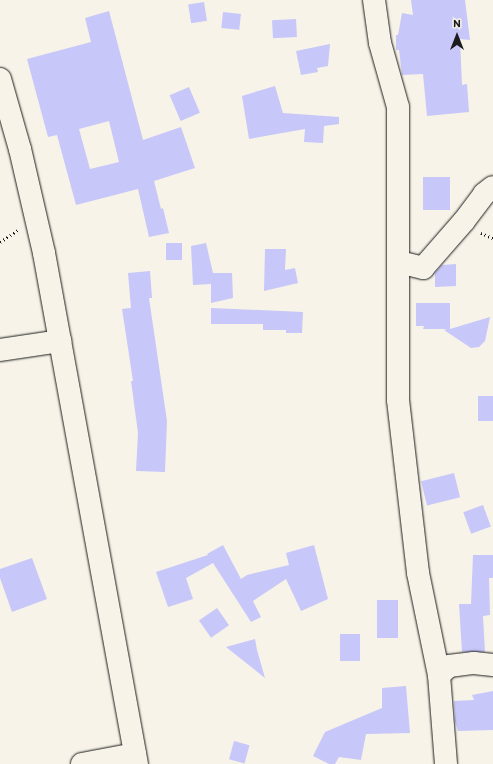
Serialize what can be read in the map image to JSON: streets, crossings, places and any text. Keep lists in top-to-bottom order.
{
  "north": "top"
}
